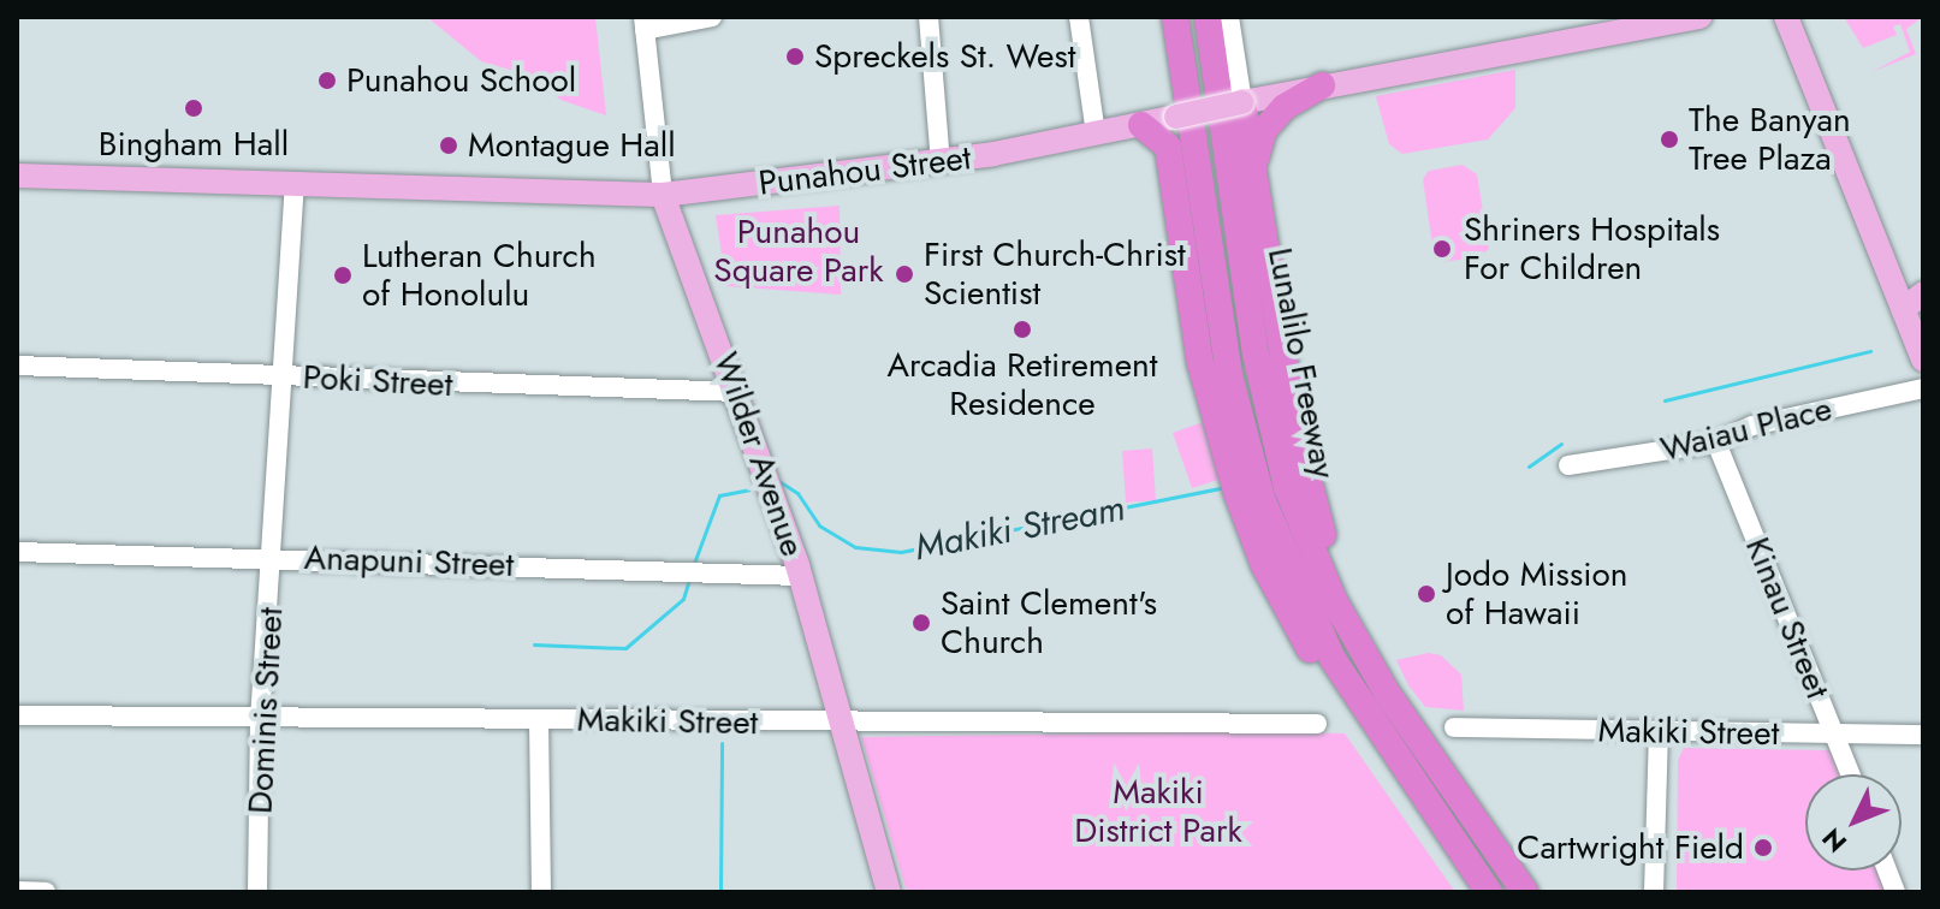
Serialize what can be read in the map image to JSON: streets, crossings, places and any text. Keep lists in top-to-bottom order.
{
  "streets": {
    "highway": ["Lunalilo Freeway"],
    "main road": ["Punahou Street", "Wilder Avenue"],
    "street": [
      "Poki Street",
      "Waiau Place",
      "Anapuni Street",
      "Kinau Street",
      "Dominis Street",
      "Makiki Street"
    ]
  },
  "crossings": [
    ["Punahou Street", "Wilder Avenue"],
    ["Punahou Street", "Dominis Street"],
    ["Poki Street", "Wilder Avenue"],
    ["Poki Street", "Dominis Street"],
    ["Waiau Place", "Kinau Street"],
    ["Wilder Avenue", "Anapuni Street"],
    ["Wilder Avenue", "Makiki Street"],
    ["Anapuni Street", "Dominis Street"],
    ["Kinau Street", "Makiki Street"],
    ["Dominis Street", "Makiki Street"]
  ],
  "water": ["Makiki Stream"],
  "parks": ["Punahou Square Park", "Makiki District Park"],
  "places": [
    "Spreckels St. West",
    "Punahou School",
    "Bingham Hall",
    "The Banyan Tree Plaza",
    "Montague Hall",
    "Shriners Hospitals For Children",
    "First Church-Christ Scientist",
    "Lutheran Church of Honolulu",
    "Arcadia Retirement Residence",
    "Jodo Mission of Hawaii",
    "Saint Clement's Church",
    "Cartwright Field"
  ],
  "north": "bottom left"
}
